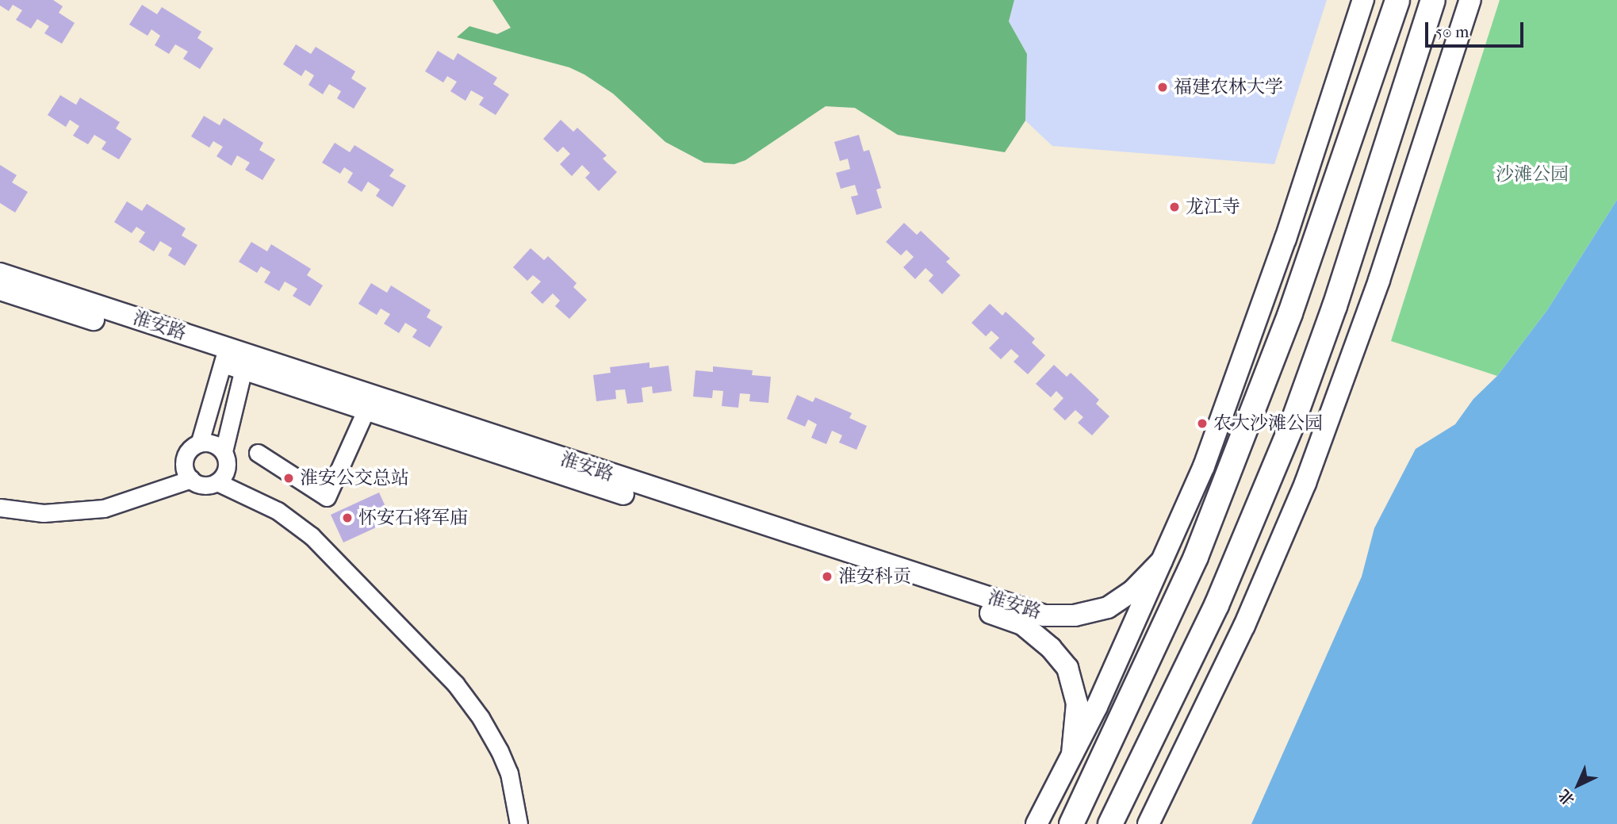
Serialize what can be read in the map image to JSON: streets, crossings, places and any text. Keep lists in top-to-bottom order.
{
  "streets": {
    "main road": ["淮安路"]
  },
  "parks": ["沙滩公园"],
  "places": [
    "福建农林大学",
    "龙江寺",
    "农大沙滩公园",
    "淮安公交总站",
    "怀安石将军庙",
    "淮安科贡"
  ],
  "scale_bar": "50 m",
  "north": "bottom left"
}
